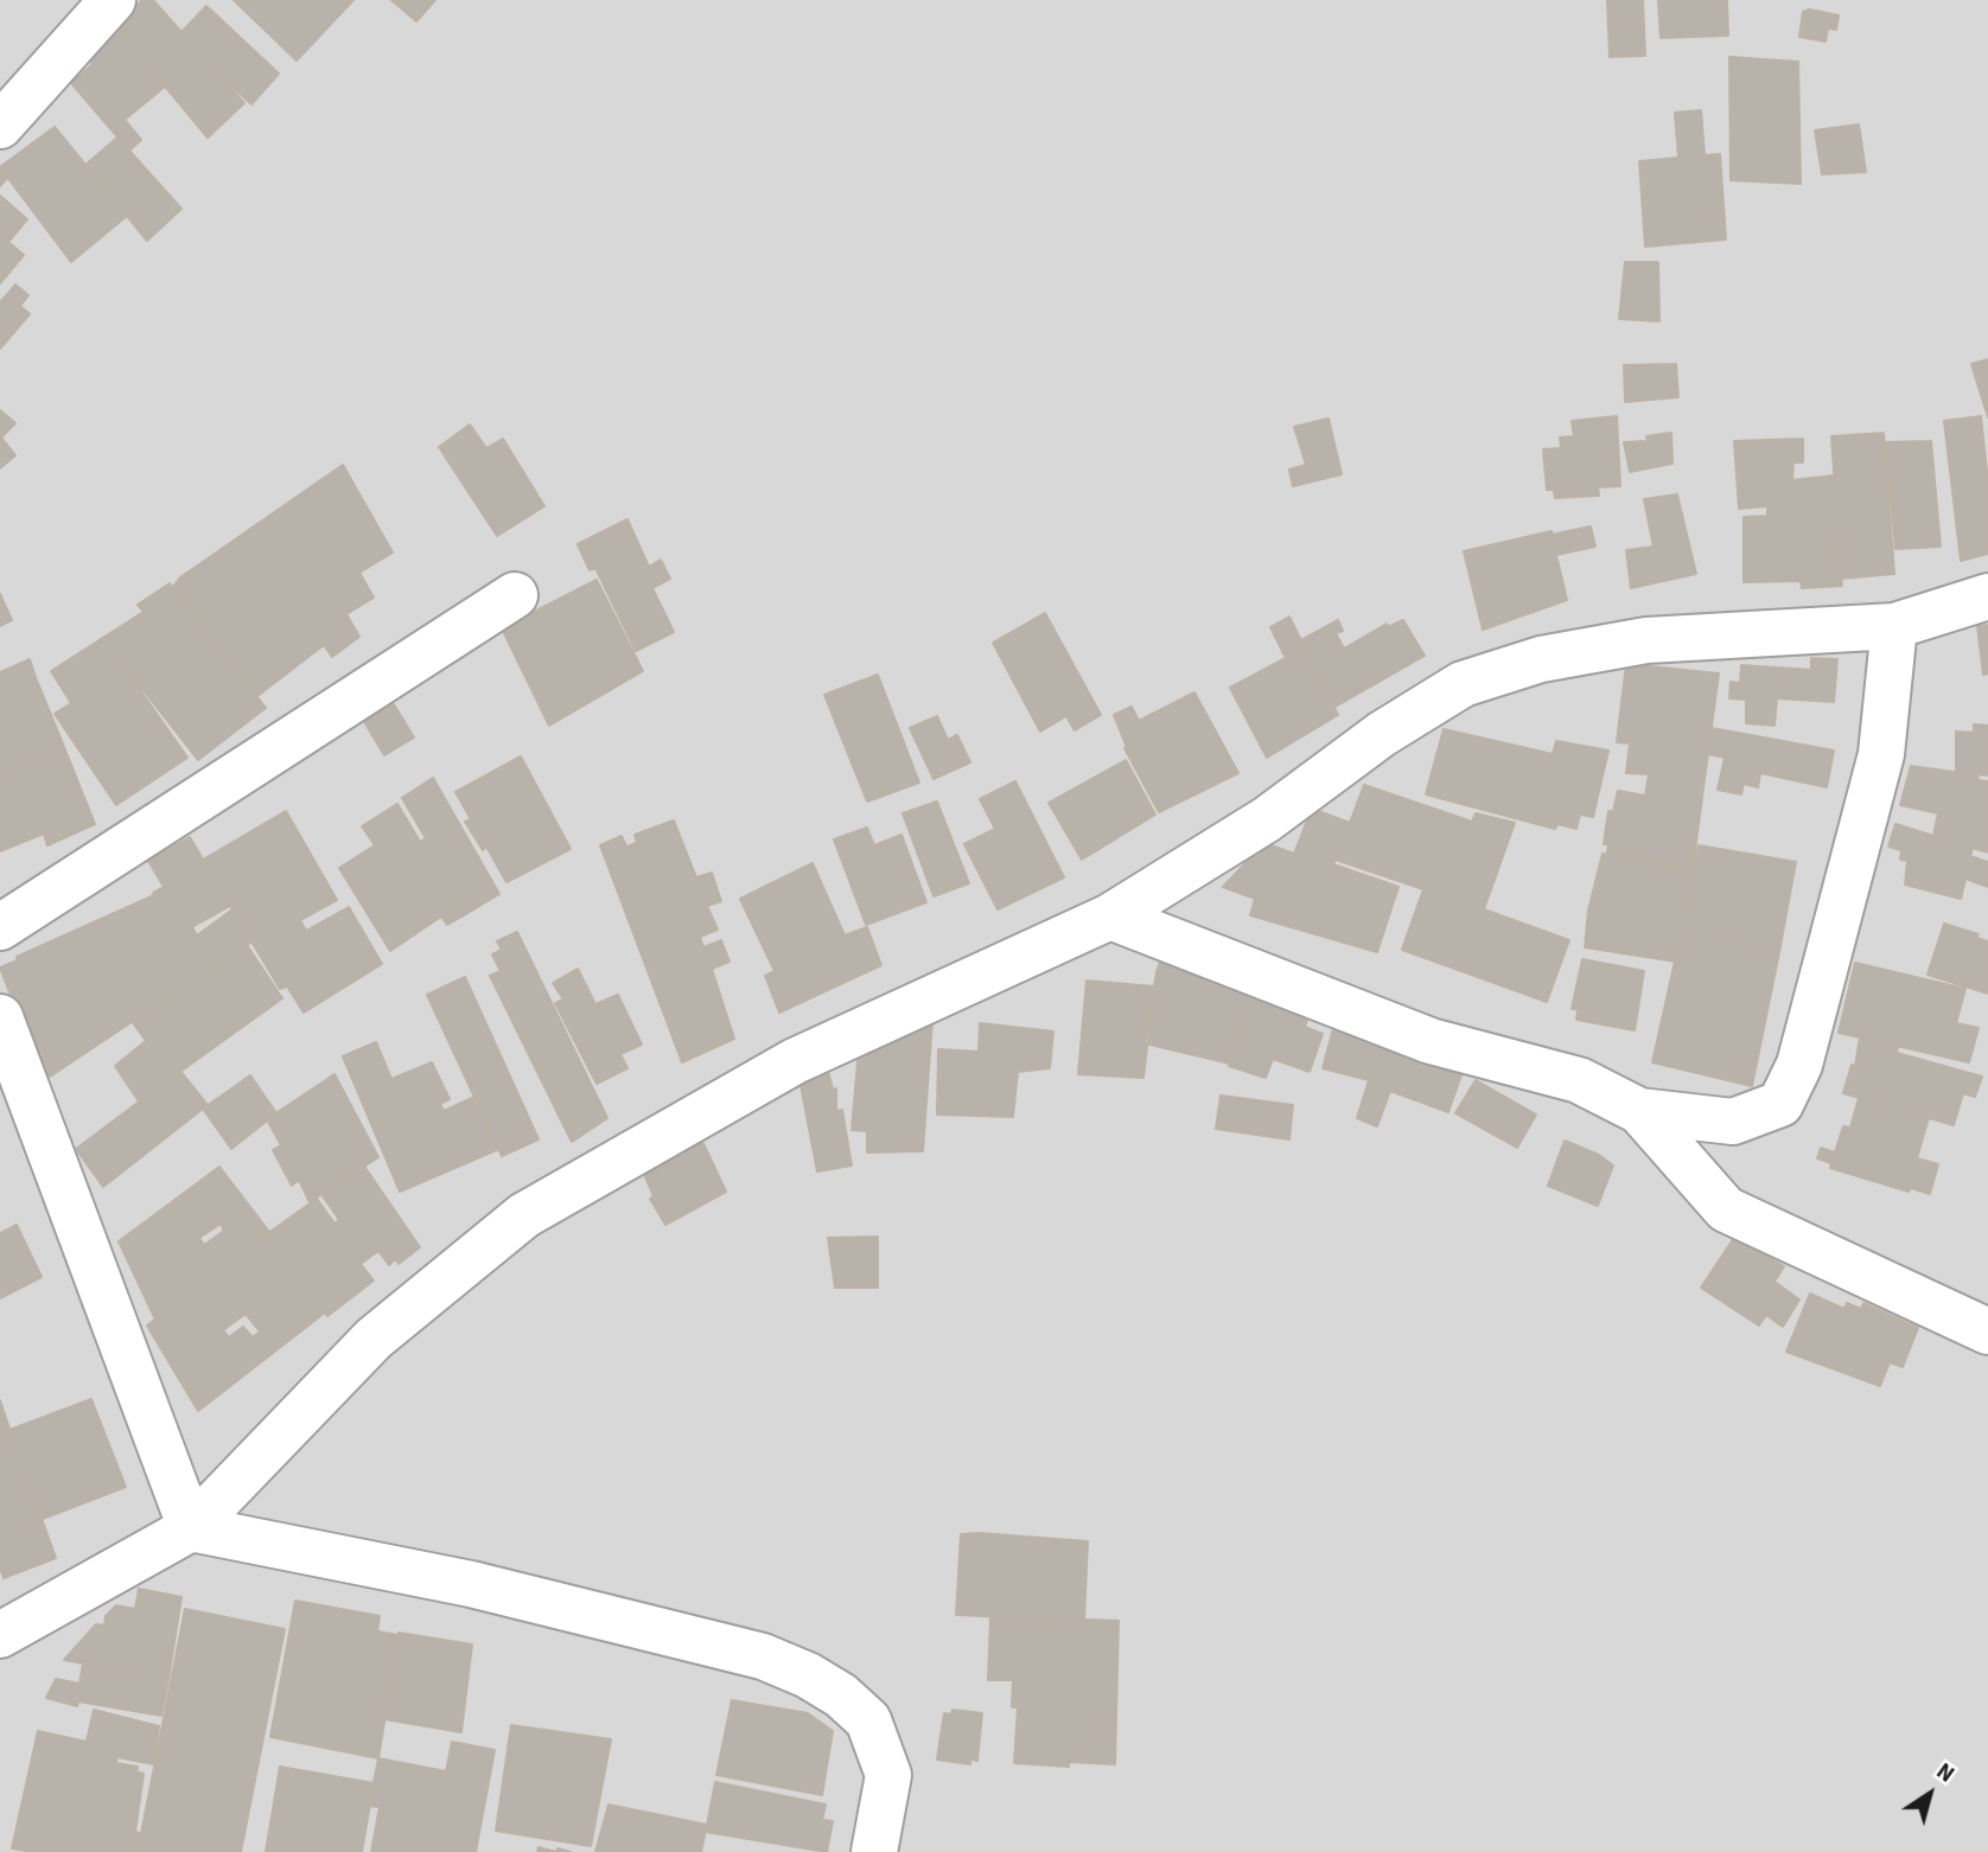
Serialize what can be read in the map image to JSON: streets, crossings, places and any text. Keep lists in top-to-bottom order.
{
  "north": "top right"
}
